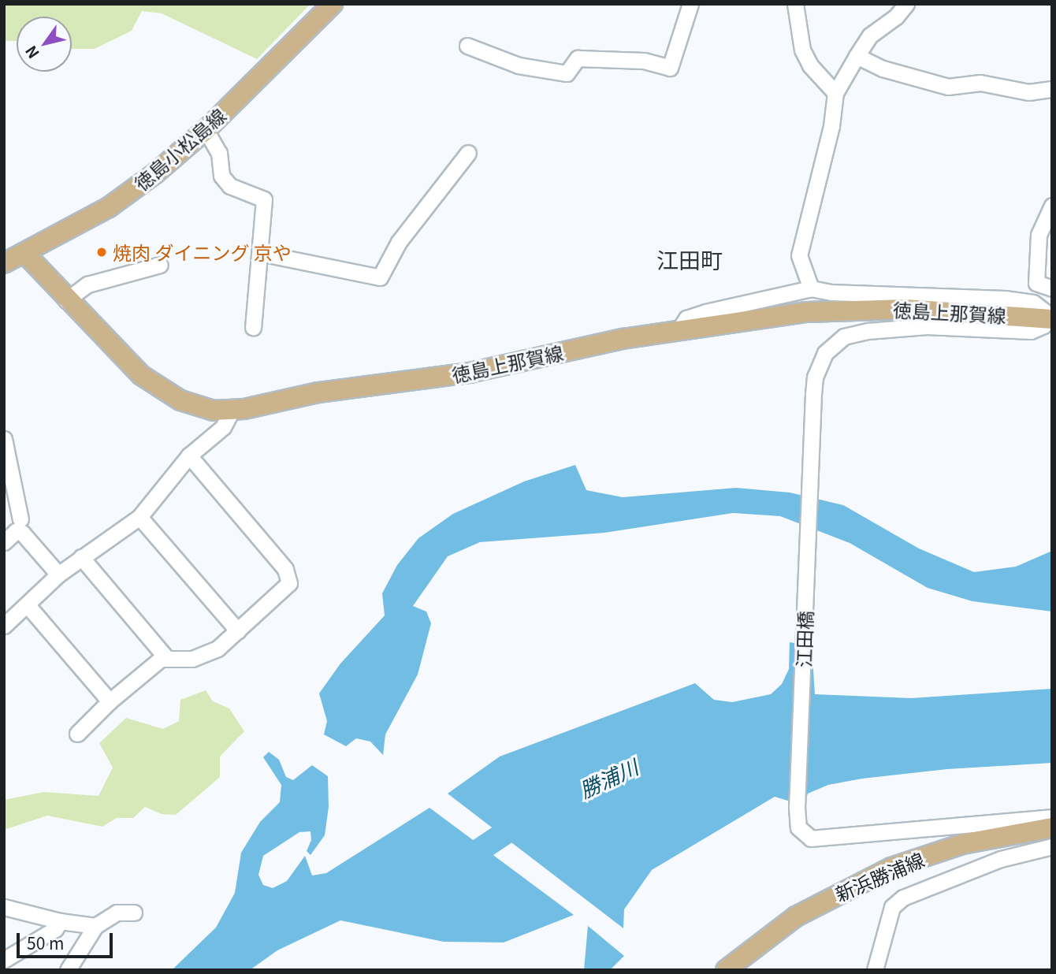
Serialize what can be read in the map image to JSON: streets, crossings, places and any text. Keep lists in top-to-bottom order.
{
  "streets": {
    "main road": ["徳島小松島線", "徳島上那賀線", "新浜勝浦線"],
    "street": ["江田橋"]
  },
  "crossings": [
    ["徳島小松島線", "徳島上那賀線"],
    ["徳島上那賀線", "江田橋"]
  ],
  "districts": ["江田町"],
  "water": ["勝浦川"],
  "places": ["焼肉 ダイニング 京や"],
  "scale_bar": "50 m",
  "north": "bottom left"
}
